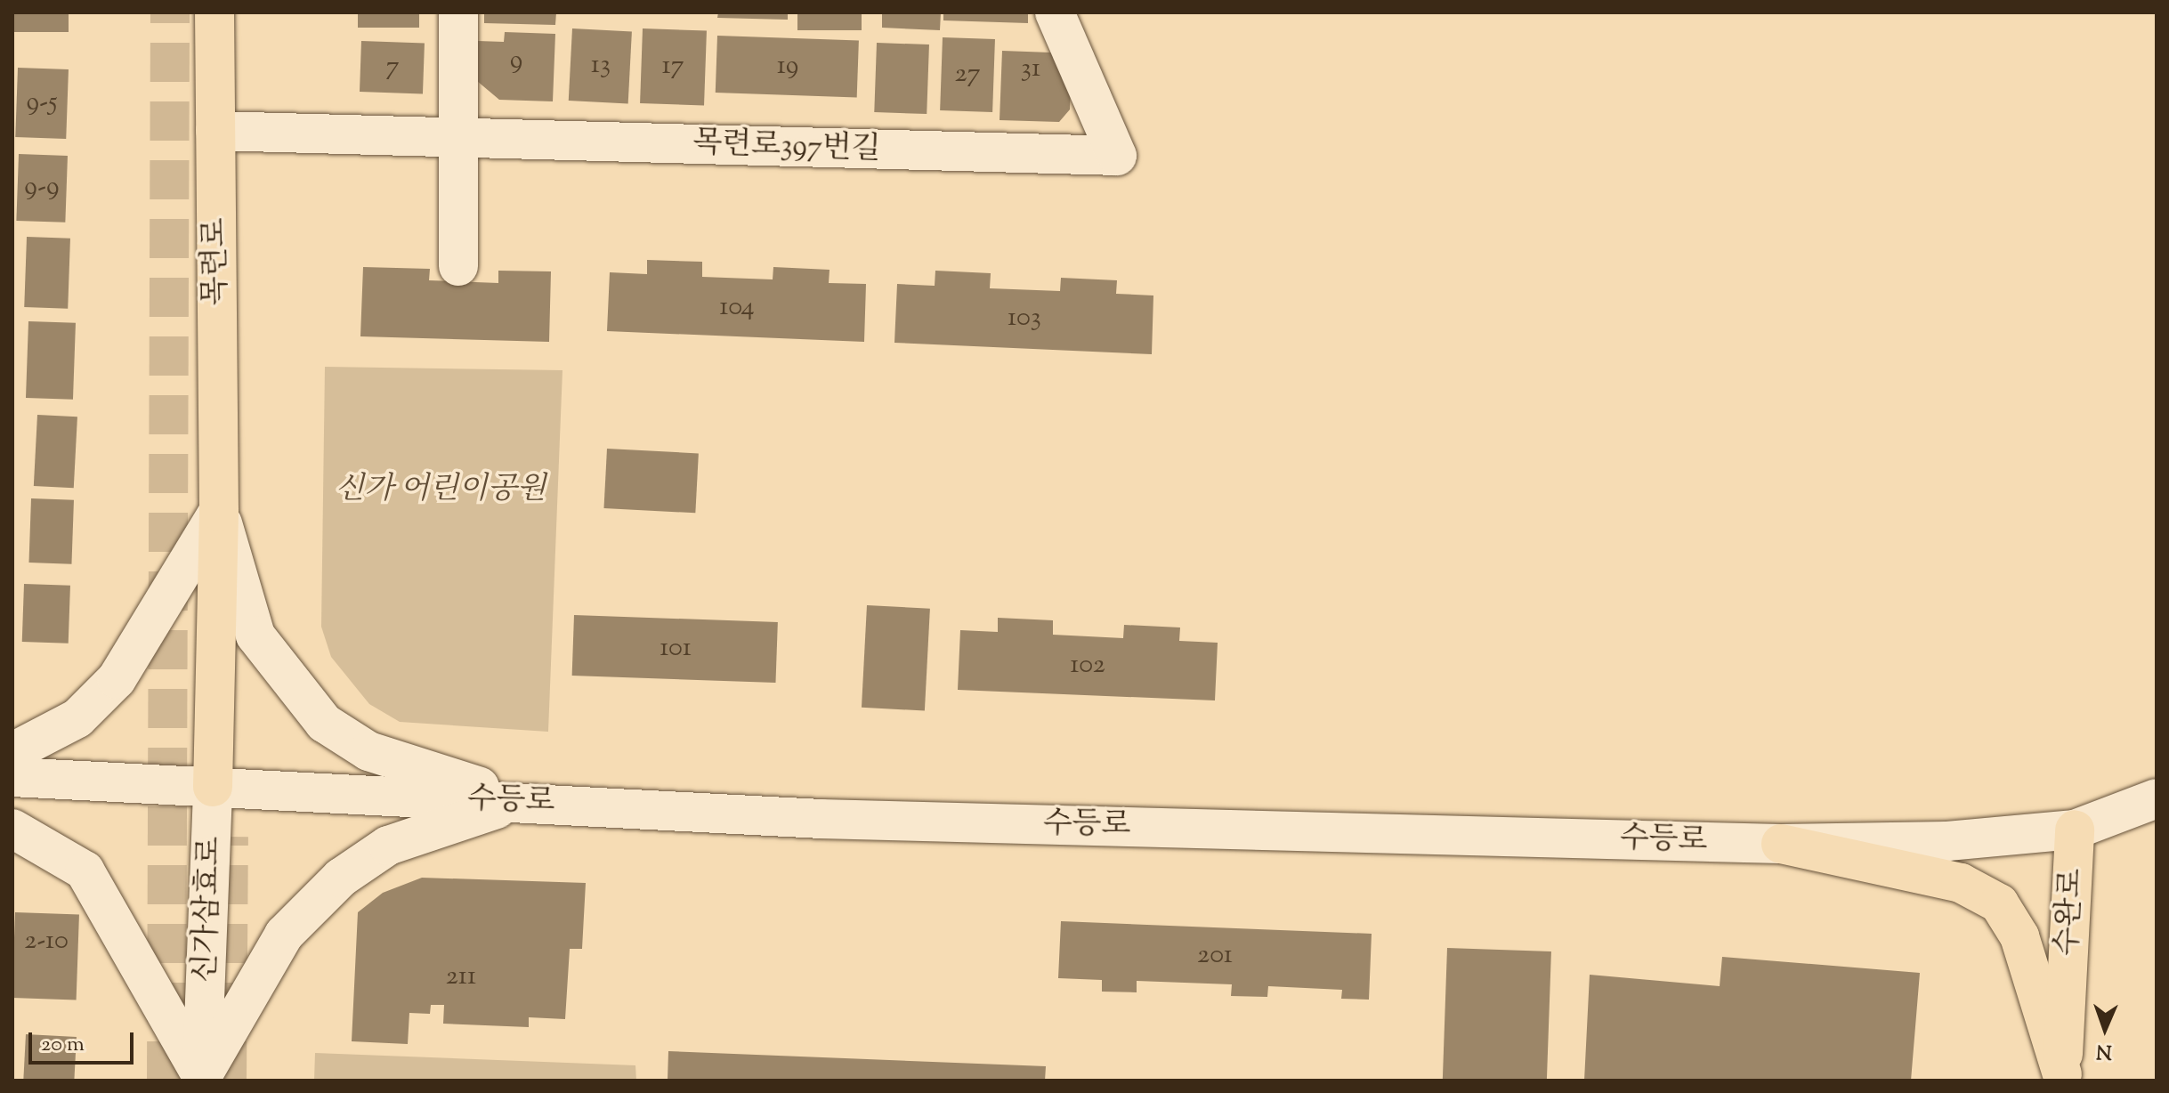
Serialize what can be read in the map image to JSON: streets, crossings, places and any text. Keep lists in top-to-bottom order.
{
  "streets": {
    "main road": ["목련로", "수완로"],
    "street": ["목련로397번길", "수등로", "신가삼효로"]
  },
  "crossings": [
    ["목련로397번길", "목련로"],
    ["목련로", "수등로"],
    ["목련로", "신가삼효로"],
    ["수등로", "신가삼효로"],
    ["수등로", "수완로"]
  ],
  "parks": ["신가 어린이공원"],
  "house_numbers": [
    "9",
    "13",
    "17",
    "19",
    "7",
    "31",
    "27",
    "9-5",
    "9-9",
    "104",
    "103",
    "101",
    "102",
    "2-10",
    "201",
    "211"
  ],
  "scale_bar": "20 m",
  "north": "bottom"
}
